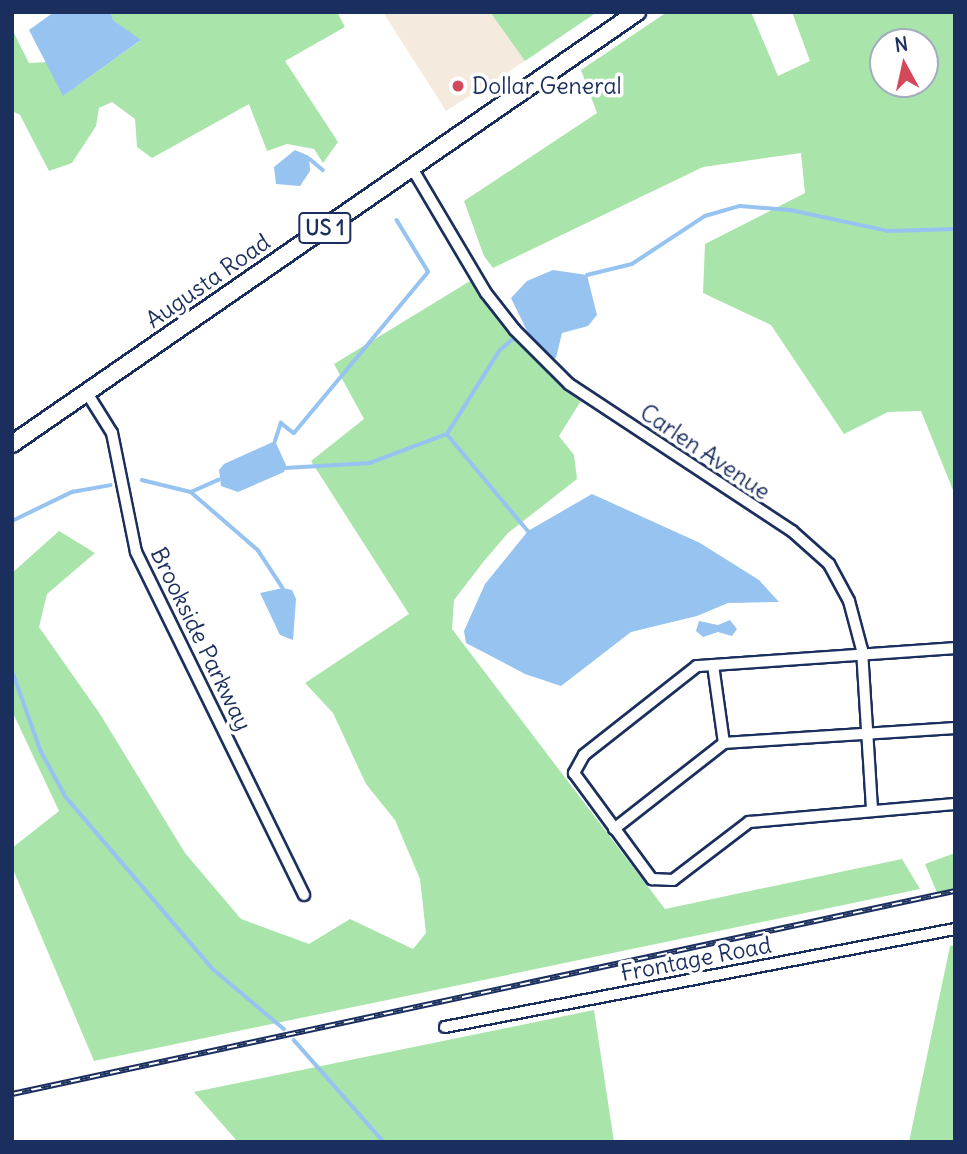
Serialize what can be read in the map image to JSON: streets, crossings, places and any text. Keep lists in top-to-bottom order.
{
  "streets": {
    "main road": ["US 1", "Augusta Road"],
    "street": ["Carlen Avenue", "Brookside Parkway", "Frontage Road"]
  },
  "crossings": [
    ["Augusta Road", "Carlen Avenue"],
    ["Augusta Road", "Brookside Parkway"]
  ],
  "places": ["Dollar General"],
  "north": "top"
}
